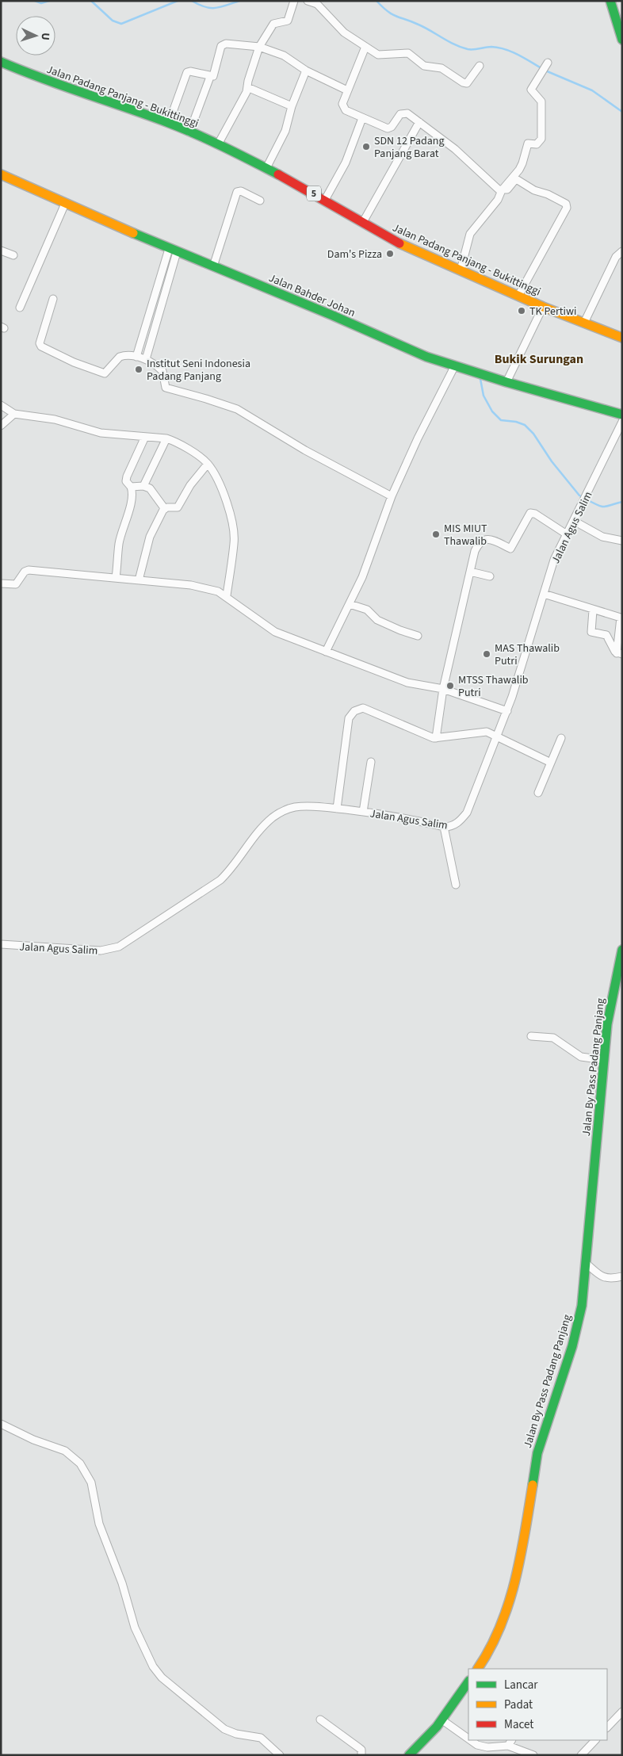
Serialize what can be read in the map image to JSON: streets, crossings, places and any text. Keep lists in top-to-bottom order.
{
  "streets": {
    "main road": [
      "Jalan Padang Panjang - Bukittinggi",
      "5",
      "Jalan Bahder Johan",
      "Jalan By Pass Padang Panjang"
    ],
    "street": ["Jalan Agus Salim"]
  },
  "districts": ["Bukik Surungan"],
  "places": [
    "SDN 12 Padang Panjang Barat",
    "Dam's Pizza",
    "TK Pertiwi",
    "Institut Seni Indonesia Padang Panjang",
    "MIS MIUT Thawalib",
    "MAS Thawalib Putri",
    "MTSS Thawalib Putri"
  ],
  "legend": ["Lancar", "Padat", "Macet"],
  "north": "right"
}
